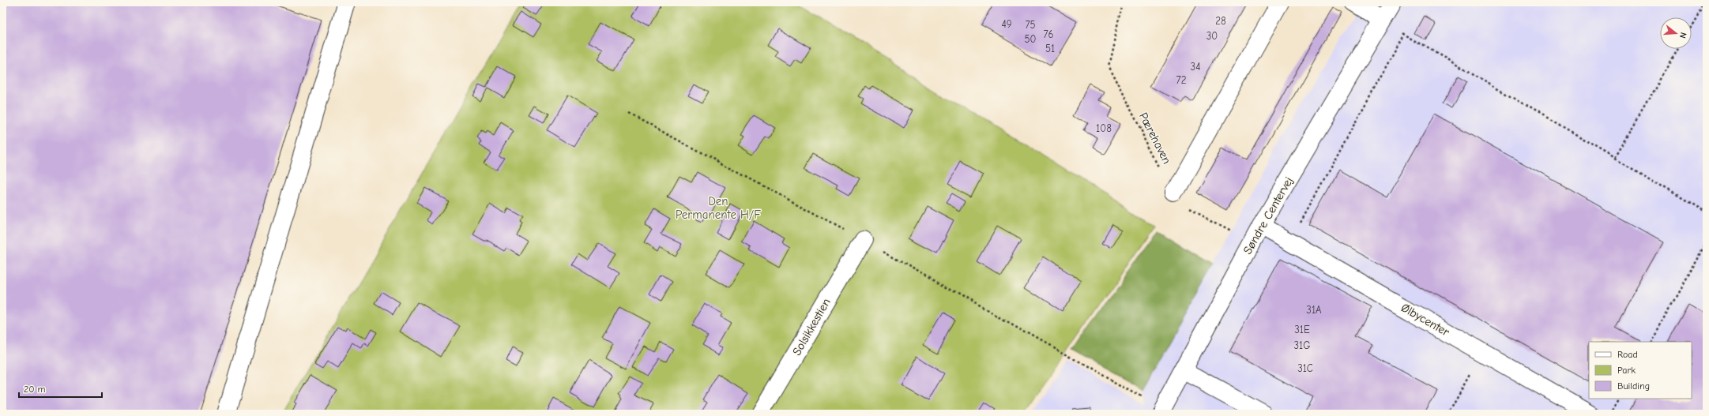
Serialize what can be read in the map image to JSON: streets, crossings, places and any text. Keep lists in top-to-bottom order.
{
  "streets": {
    "street": ["Søndre Centervej", "Ølbycenter", "Solsikkestien"],
    "path": ["Pærehaven"]
  },
  "crossings": [
    ["Pærehaven", "Søndre Centervej"],
    ["Søndre Centervej", "Ølbycenter"]
  ],
  "parks": ["Den Permanente H/F"],
  "house_numbers": [
    "28",
    "49",
    "75",
    "76",
    "30",
    "50",
    "51",
    "34",
    "72",
    "108",
    "31A",
    "31E",
    "31G",
    "31C"
  ],
  "legend": ["Road", "Park", "Building"],
  "scale_bar": "20 m",
  "north": "right"
}
